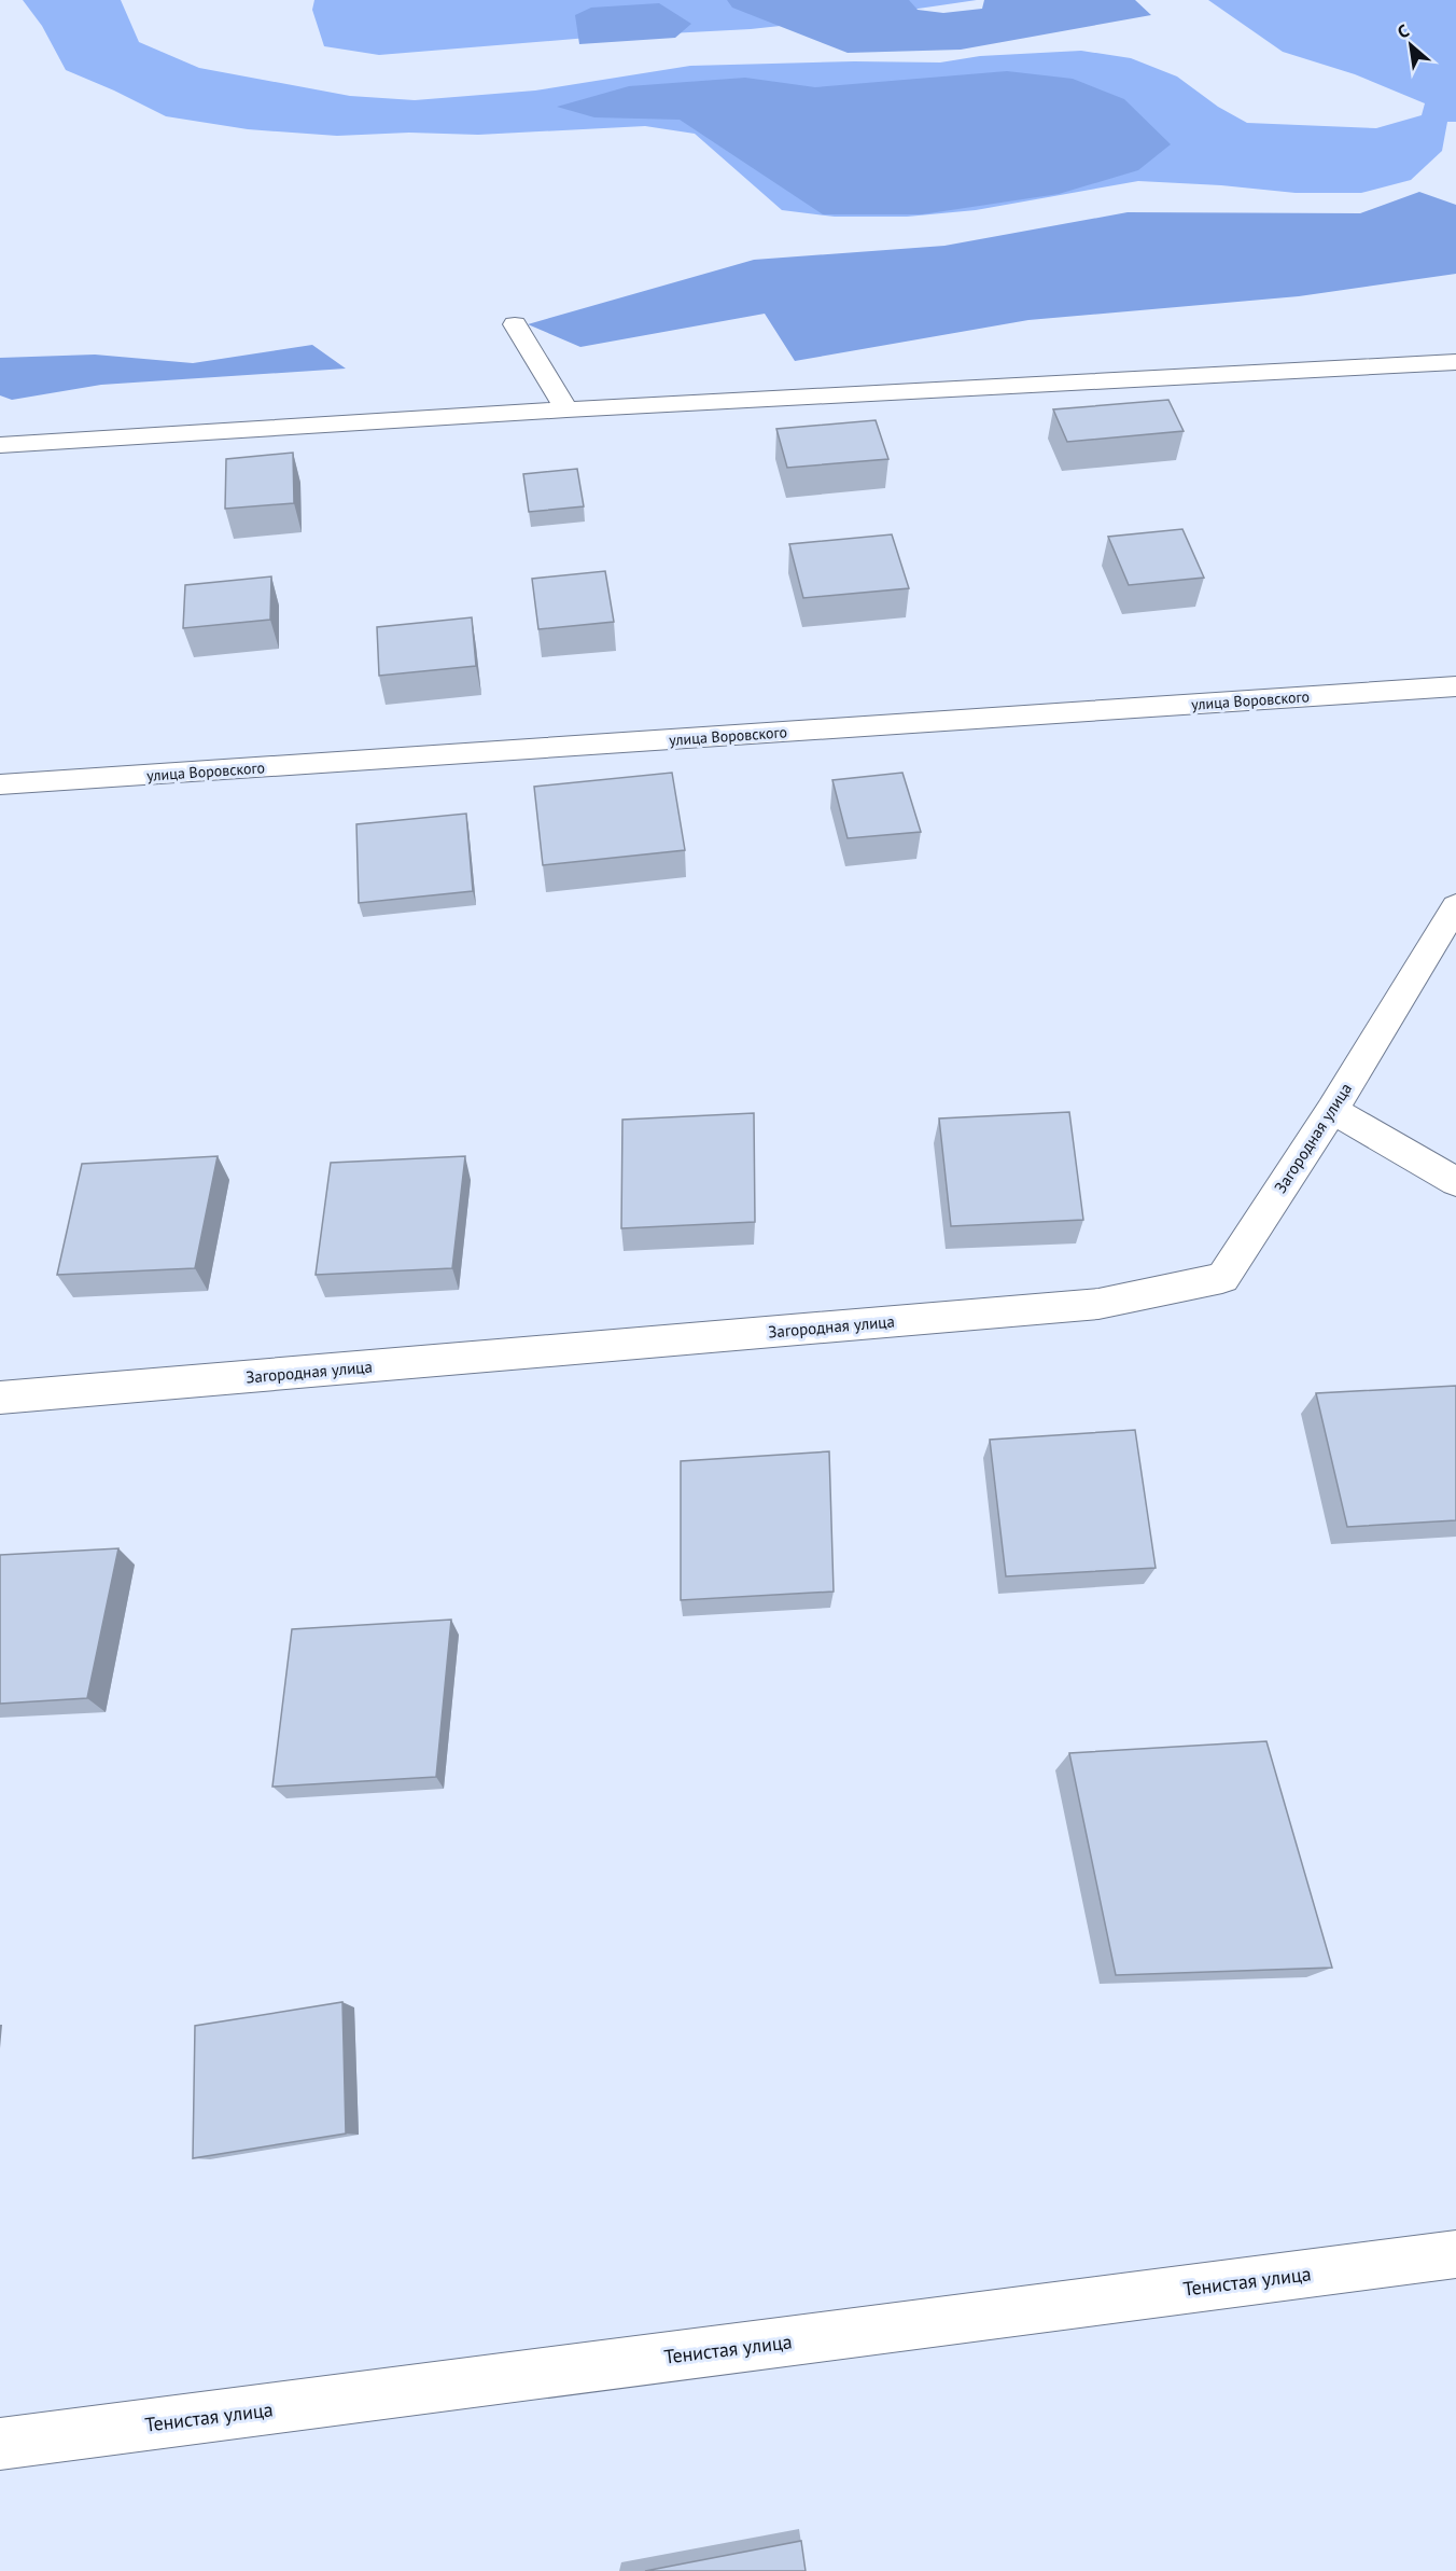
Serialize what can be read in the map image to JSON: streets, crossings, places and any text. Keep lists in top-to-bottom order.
{
  "streets": {
    "street": ["улица Воровского", "Загородная улица", "Тенистая улица"]
  },
  "north": "top left"
}
